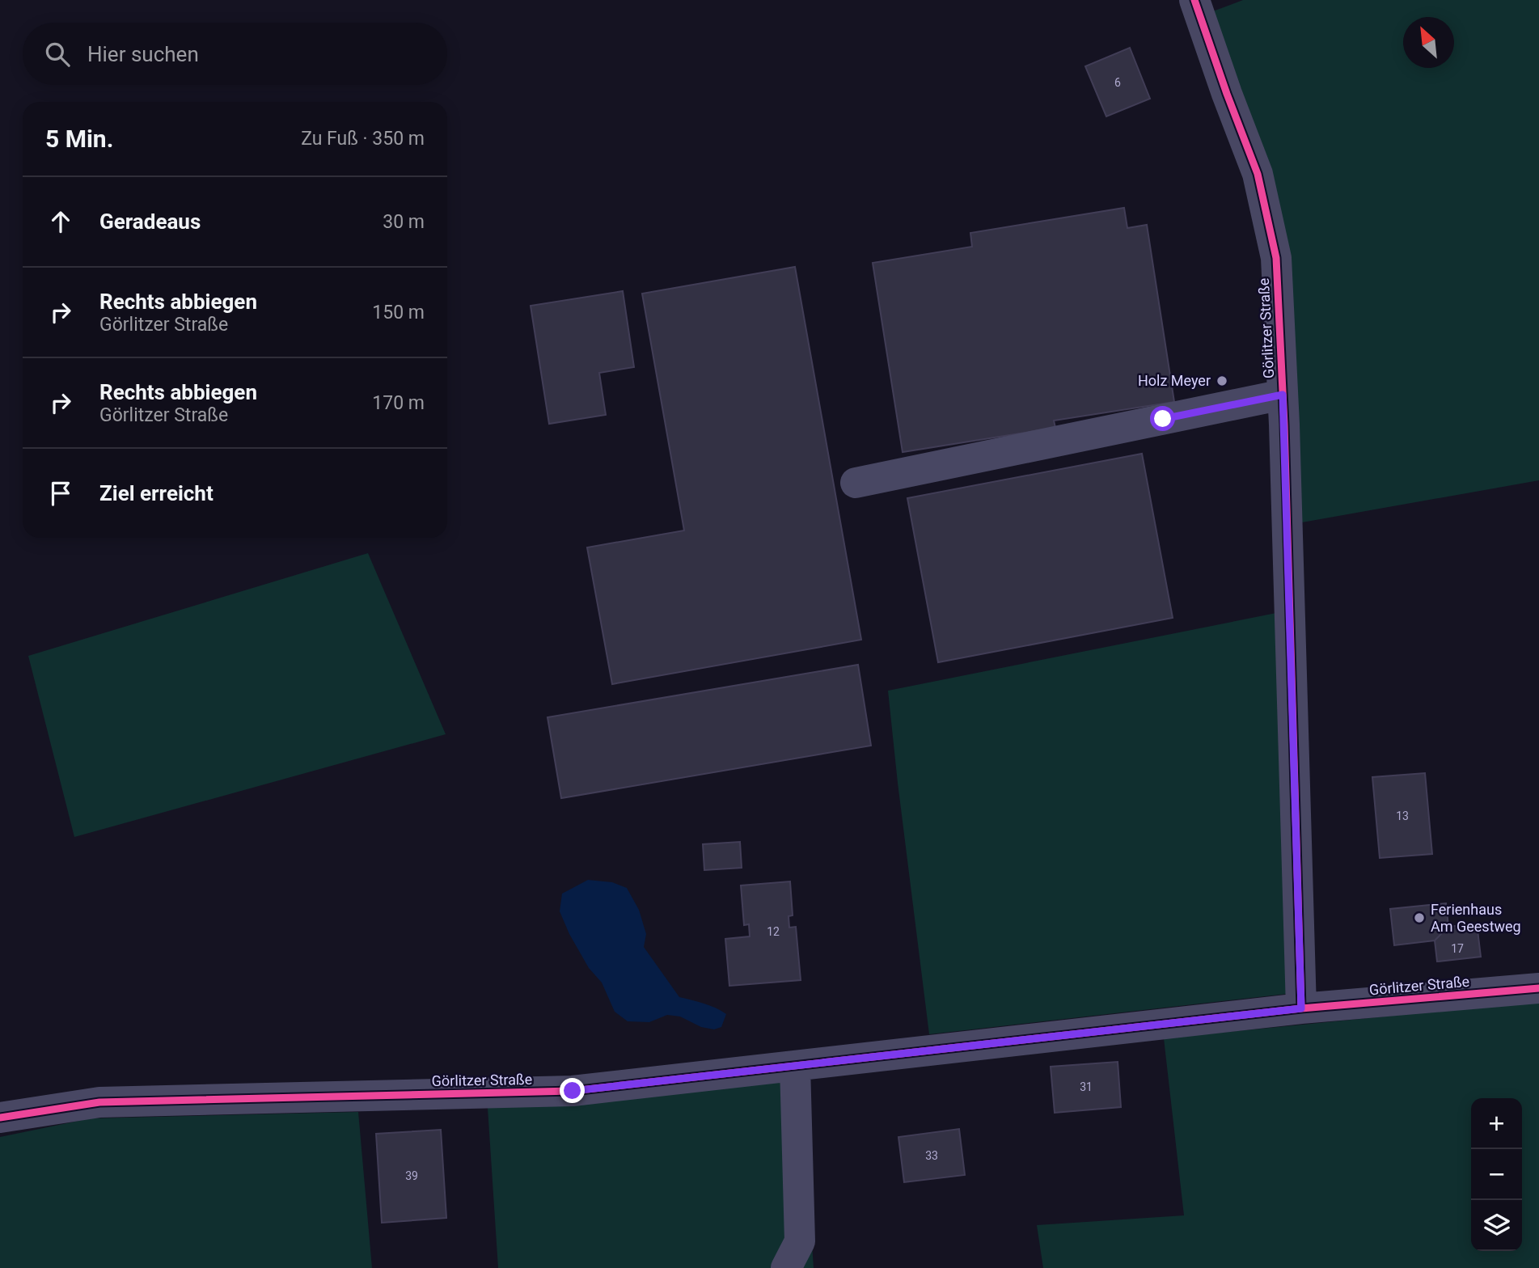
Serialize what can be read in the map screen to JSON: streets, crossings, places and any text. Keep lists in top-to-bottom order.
{
  "streets": {
    "street": ["Görlitzer Straße"]
  },
  "places": ["Holz Meyer", "Ferienhaus Am Geestweg"],
  "house_numbers": [
    "6",
    "13",
    "12",
    "17",
    "31",
    "33",
    "39"
  ],
  "north": "top left",
  "page": {
    "search": "Hier suchen",
    "heading": ["5 Min.", "Zu Fuß · 350 m"],
    "list": [
      ["Geradeaus", "30 m"],
      ["Rechts abbiegen", "Görlitzer Straße", "150 m"],
      ["Rechts abbiegen", "Görlitzer Straße", "170 m"],
      "Ziel erreicht"
    ],
    "map_buttons": ["+", "−"]
  }
}
